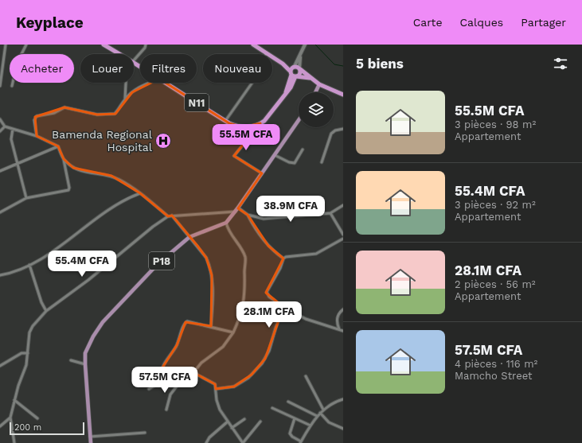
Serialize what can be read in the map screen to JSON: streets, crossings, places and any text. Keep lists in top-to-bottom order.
{
  "streets": {
    "highway": ["N11"],
    "main road": ["P18"]
  },
  "places": {
    "hospital": ["Bamenda Regional Hospital"]
  },
  "scale_bar": "200 m",
  "page": {
    "header": "Keyplace",
    "nav": ["Carte", "Calques", "Partager"],
    "heading": "5 biens",
    "chip": [
      "Acheter",
      "Louer",
      "Filtres",
      "Nouveau"
    ],
    "list": [
      {
        "name": "55.5M CFA",
        "note": "3 pièces · 98 m² · Appartement"
      },
      {
        "name": "55.4M CFA",
        "note": "3 pièces · 92 m² · Appartement"
      },
      {
        "name": "28.1M CFA",
        "note": "2 pièces · 56 m² · Appartement"
      },
      {
        "name": "57.5M CFA",
        "note": "4 pièces · 116 m² · Mamcho Street"
      }
    ],
    "price": [
      "55.5M CFA",
      "38.9M CFA",
      "55.4M CFA",
      "28.1M CFA",
      "57.5M CFA"
    ],
    "scale": "200 m"
  }
}
